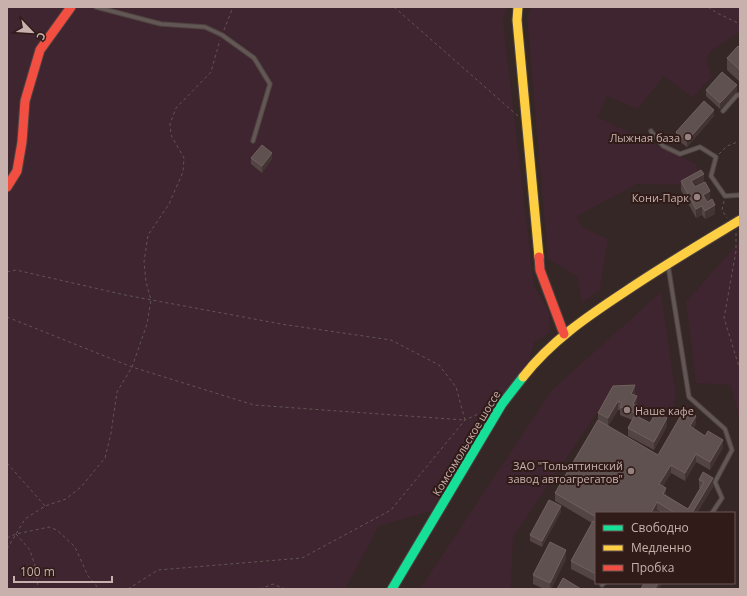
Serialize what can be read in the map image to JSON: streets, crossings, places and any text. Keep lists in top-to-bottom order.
{
  "streets": {
    "street": ["Комсомольское шоссе"]
  },
  "places": [
    "Лыжная база",
    "Кони-Парк",
    "Наше кафе",
    "ЗАО \"Тольяттинский завод автоагрегатов\""
  ],
  "legend": ["Свободно", "Медленно", "Пробка"],
  "scale_bar": "100 m",
  "north": "bottom right"
}
